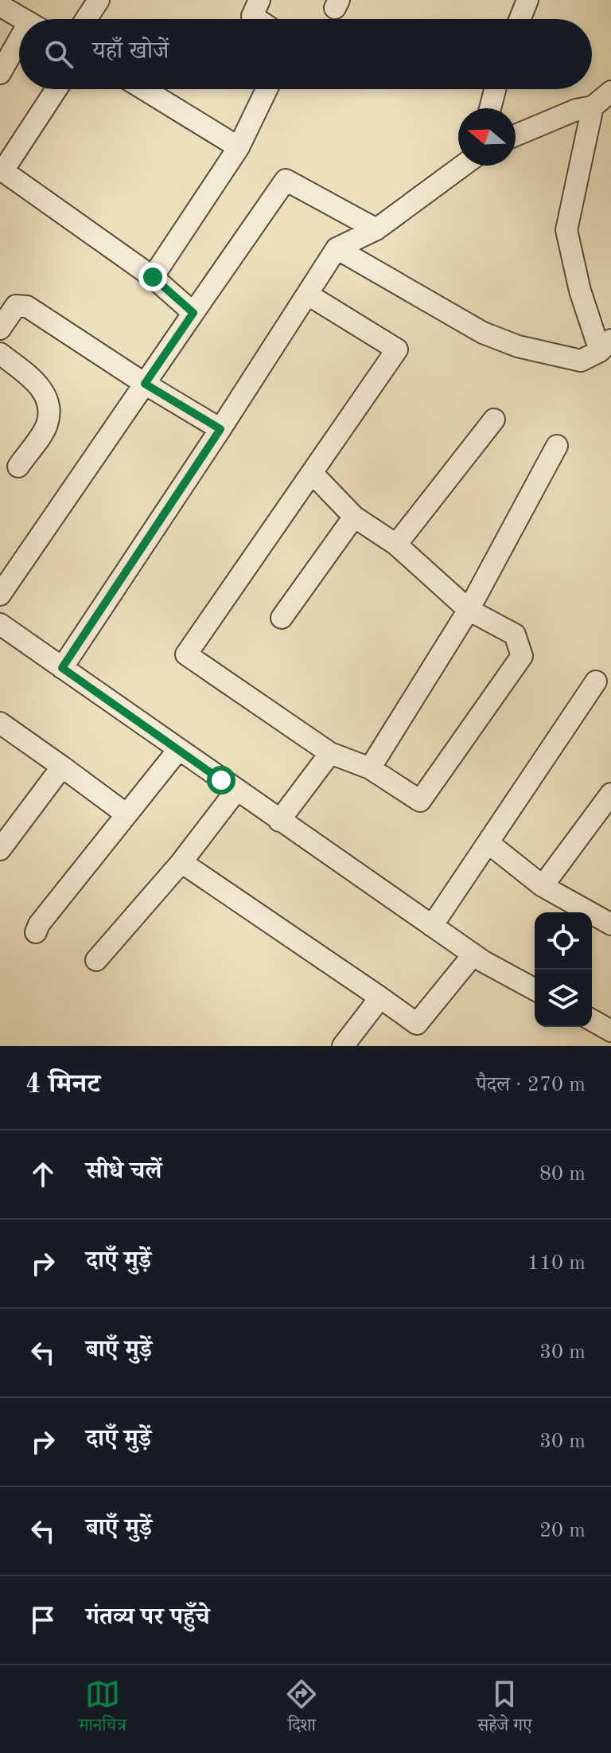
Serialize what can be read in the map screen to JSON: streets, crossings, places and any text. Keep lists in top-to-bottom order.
{
  "north": "left",
  "page": {
    "search": "यहाँ खोजें",
    "heading": ["4 मिनट", "पैदल · 270 m"],
    "list": [
      ["सीधे चलें", "80 m"],
      ["दाएँ मुड़ें", "110 m"],
      ["बाएँ मुड़ें", "30 m"],
      ["दाएँ मुड़ें", "30 m"],
      ["बाएँ मुड़ें", "20 m"],
      "गंतव्य पर पहुँचे"
    ],
    "nav": ["मानचित्र", "दिशा", "सहेजे गए"]
  }
}
